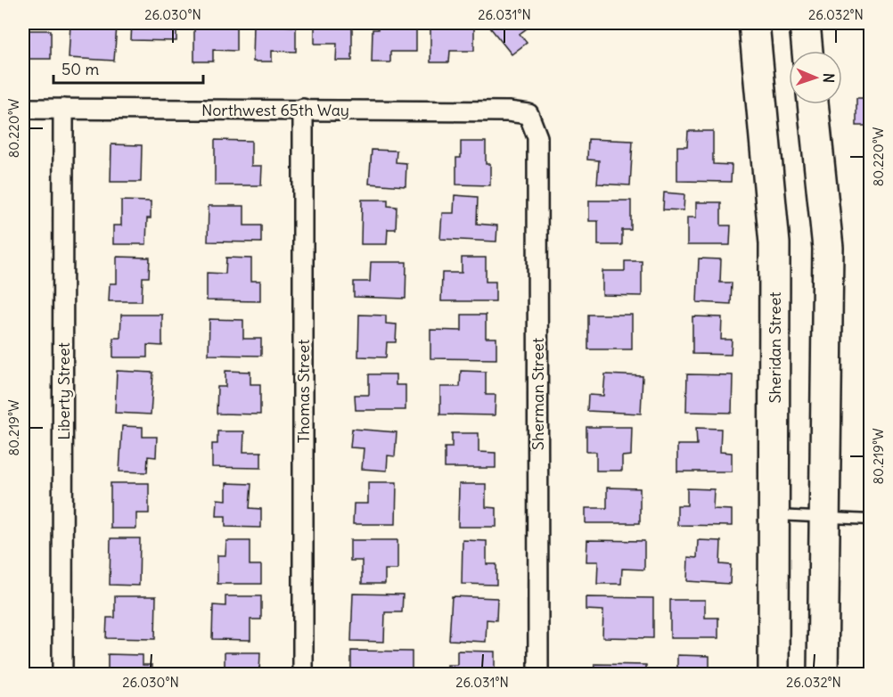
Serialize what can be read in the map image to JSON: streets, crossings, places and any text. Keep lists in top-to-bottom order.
{
  "streets": {
    "main road": ["Sheridan Street"],
    "street": [
      "Northwest 65th Way",
      "Liberty Street",
      "Thomas Street",
      "Sherman Street"
    ]
  },
  "crossings": [
    ["Northwest 65th Way", "Liberty Street"],
    ["Northwest 65th Way", "Thomas Street"],
    ["Northwest 65th Way", "Sherman Street"]
  ],
  "scale_bar": "50 m",
  "north": "right",
  "coordinates": [
    "26.030°N",
    "26.031°N",
    "26.032°N",
    "80.220°W",
    "80.219°W"
  ]
}
